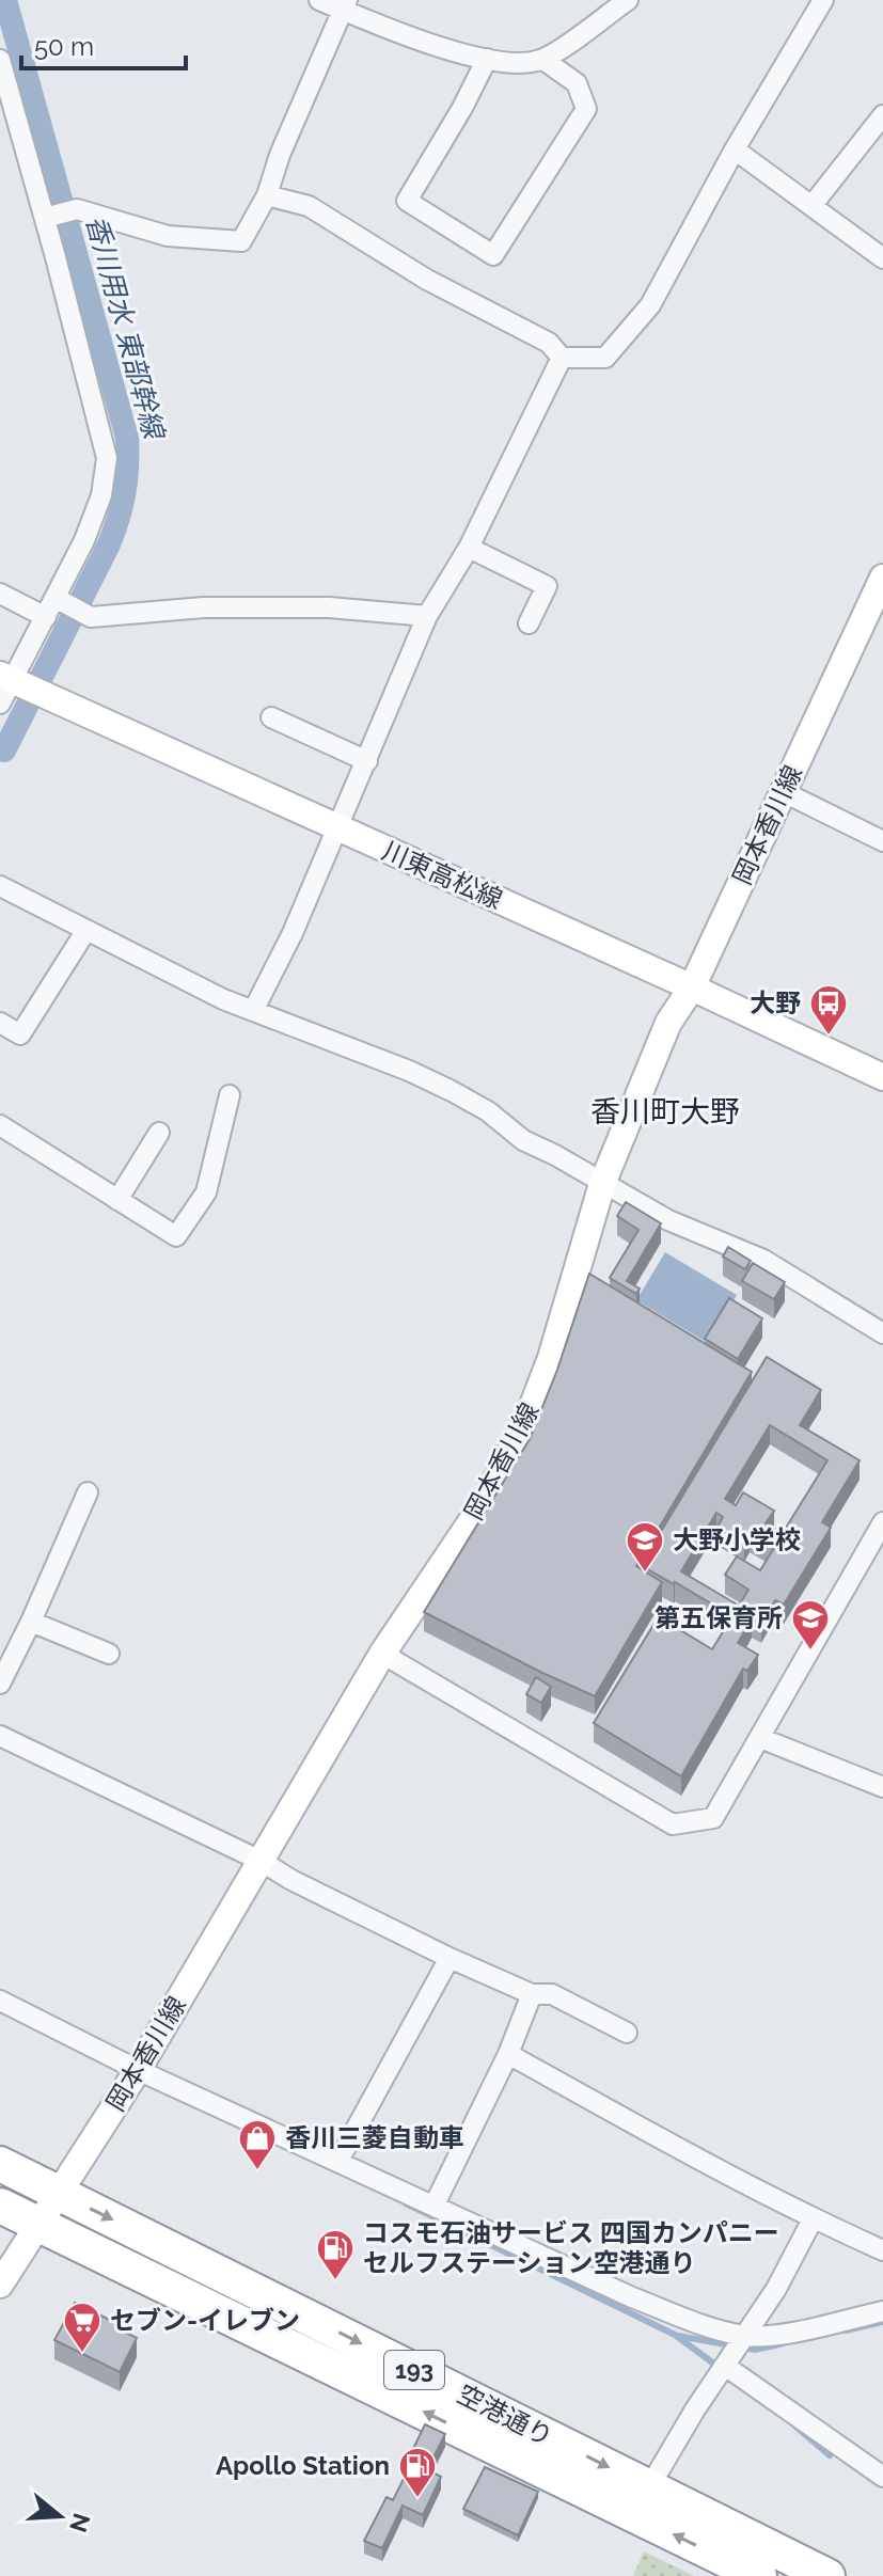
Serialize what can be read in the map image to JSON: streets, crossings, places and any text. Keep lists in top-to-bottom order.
{
  "streets": {
    "highway": ["193", "空港通り"],
    "main road": ["岡本香川線", "川東高松線"]
  },
  "crossings": [
    ["岡本香川線", "川東高松線"],
    ["岡本香川線", "空港通り"]
  ],
  "districts": ["香川町大野"],
  "water": ["香川用水 東部幹線"],
  "places": {
    "bus stop": ["大野"],
    "school or university": ["大野小学校", "第五保育所"],
    "shop": ["香川三菱自動車"],
    "fuel station": ["コスモ石油サービス 四国カンパニー セルフステーション空港通り", "Apollo Station"],
    "supermarket": ["セブン-イレブン"]
  },
  "scale_bar": "50 m",
  "north": "right"
}
